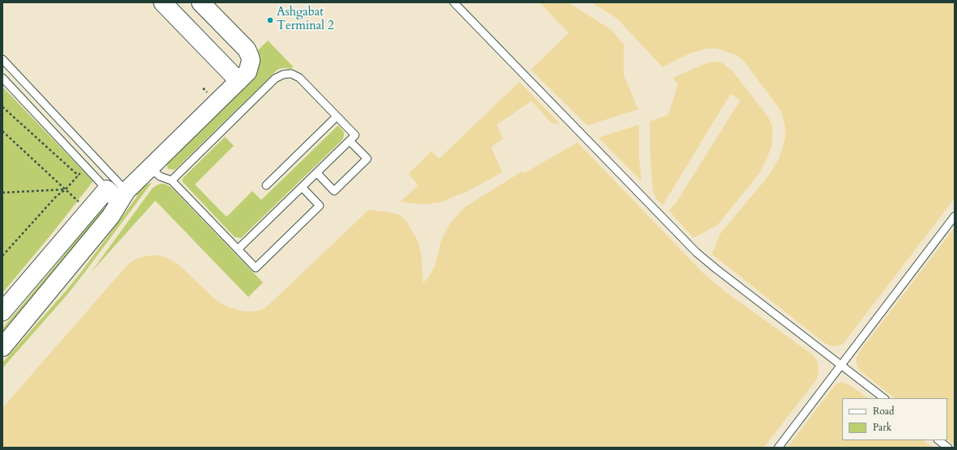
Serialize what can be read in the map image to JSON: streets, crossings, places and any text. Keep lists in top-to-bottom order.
{
  "places": ["Ashgabat Terminal 2"],
  "legend": ["Road", "Park"]
}
